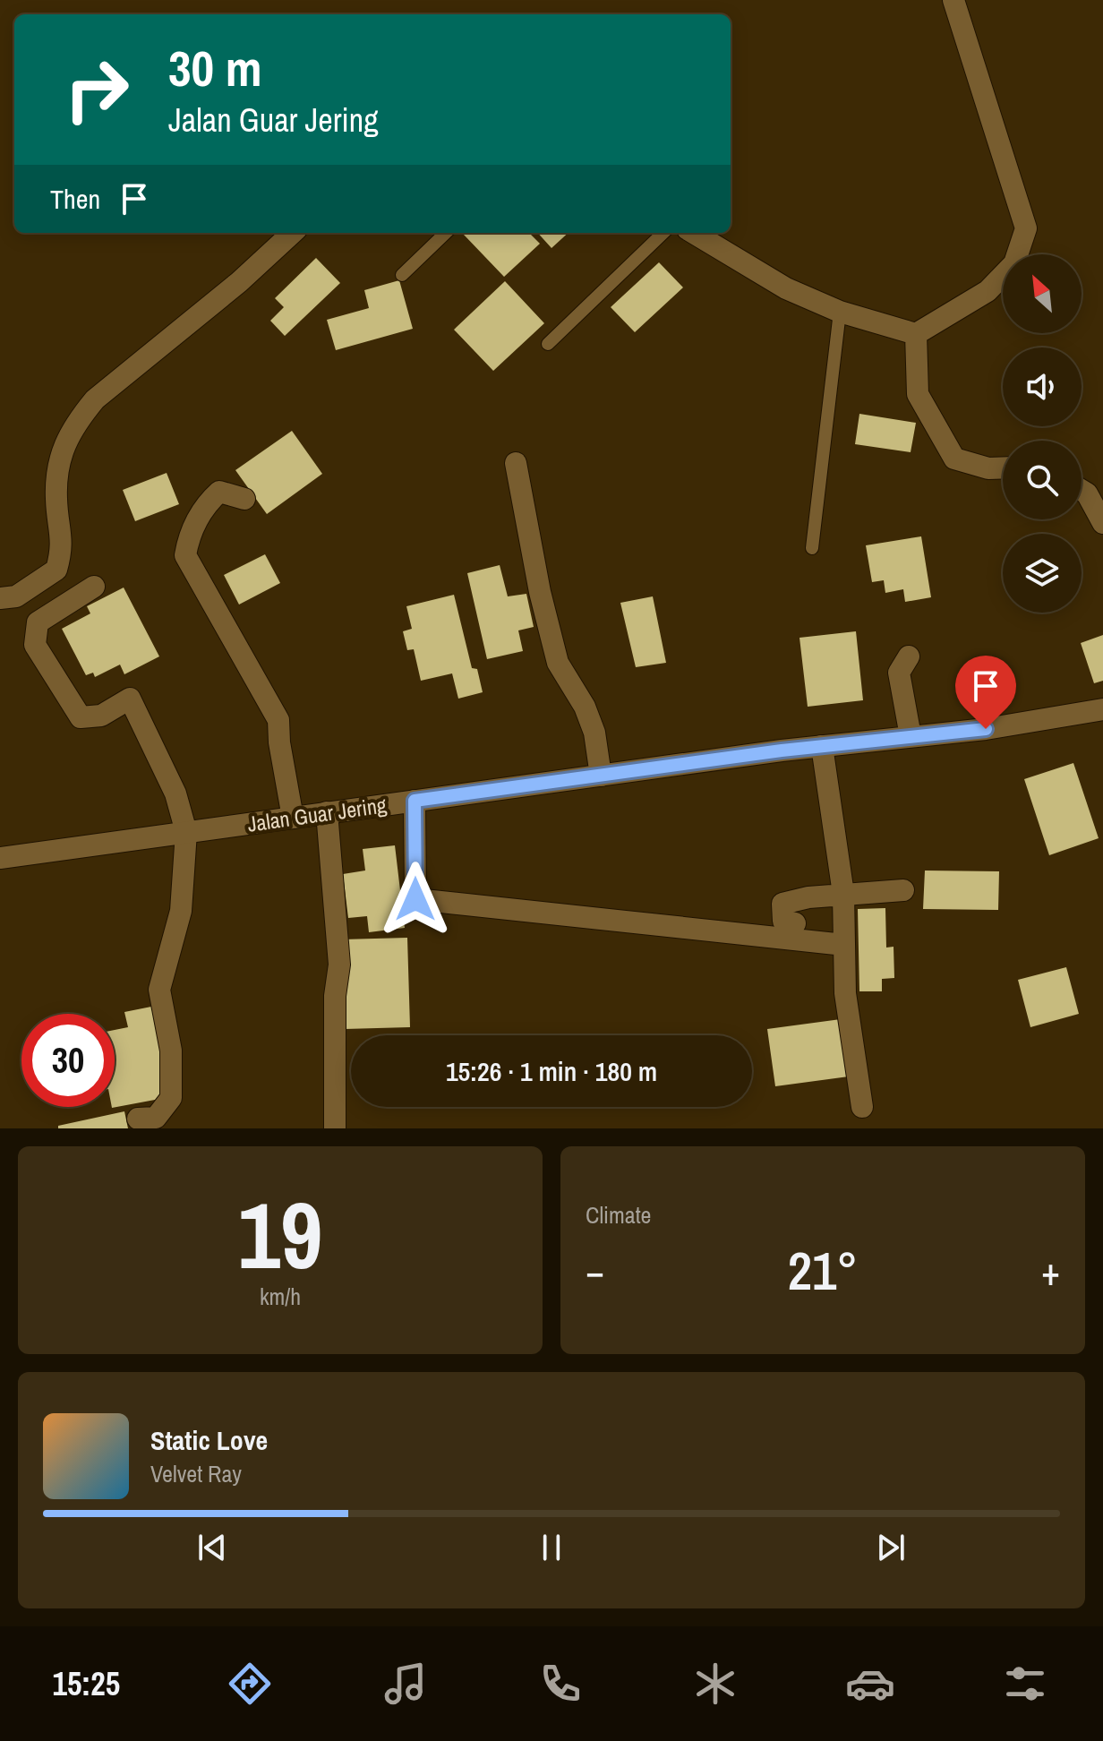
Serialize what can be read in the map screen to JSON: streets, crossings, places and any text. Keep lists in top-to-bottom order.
{
  "streets": {
    "street": ["Jalan Guar Jering"]
  },
  "north": "top left",
  "page": {
    "turn": ["30 m", "Jalan Guar Jering"],
    "then": "Then",
    "limit": "30",
    "trip": "15:26 · 1 min · 180 m",
    "tile": [
      ["19", "km/h"],
      "Climate"
    ],
    "heat": ["−", "21°", "+"],
    "song": ["Static Love", "Velvet Ray"],
    "tabs": "15:25"
  }
}
